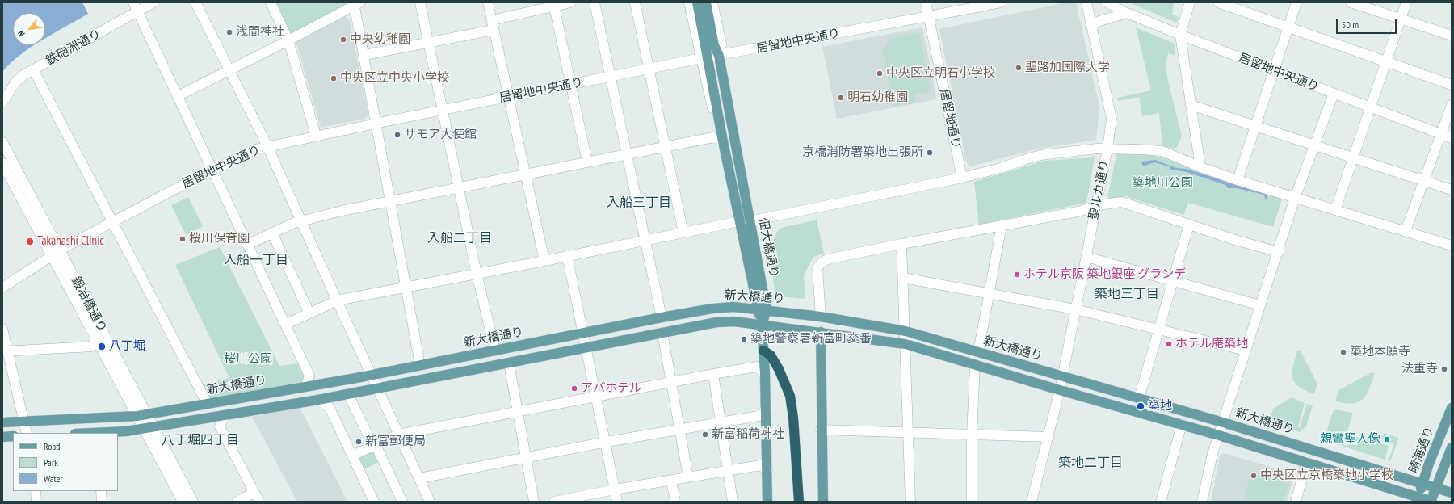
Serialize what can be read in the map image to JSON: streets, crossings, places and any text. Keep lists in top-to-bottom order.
{
  "streets": {
    "main road": ["佃大橋通り", "新大橋通り", "晴海通り"],
    "street": [
      "居留地中央通り",
      "鉄砲洲通り",
      "居留地通り",
      "聖ルカ通り",
      "鍛冶橋通り"
    ]
  },
  "crossings": [
    ["居留地中央通り", "居留地通り"],
    ["居留地中央通り", "佃大橋通り"],
    ["居留地中央通り", "鍛冶橋通り"],
    ["聖ルカ通り", "新大橋通り"],
    ["佃大橋通り", "新大橋通り"],
    ["新大橋通り", "鍛冶橋通り"],
    ["新大橋通り", "晴海通り"]
  ],
  "districts": [
    "入船三丁目",
    "入船二丁目",
    "入船一丁目",
    "築地三丁目",
    "八丁堀四丁目",
    "築地二丁目"
  ],
  "parks": ["築地川公園", "桜川公園"],
  "places": [
    "浅間神社",
    "中央幼稚園",
    "聖路加国際大学",
    "中央区立明石小学校",
    "中央区立中央小学校",
    "明石幼稚園",
    "サモア大使館",
    "京橋消防署築地出張所",
    "桜川保育園",
    "Takahashi Clinic",
    "ホテル京阪 築地銀座 グランデ",
    "築地警察署新富町交番",
    "ホテル庵築地",
    "八丁堀",
    "築地本願寺",
    "法重寺",
    "アパホテル",
    "築地",
    "新富稲荷神社",
    "親鸞聖人像",
    "新富郵便局",
    "中央区立京橋築地小学校"
  ],
  "legend": ["Road", "Park", "Water"],
  "scale_bar": "50 m",
  "north": "bottom left"
}
